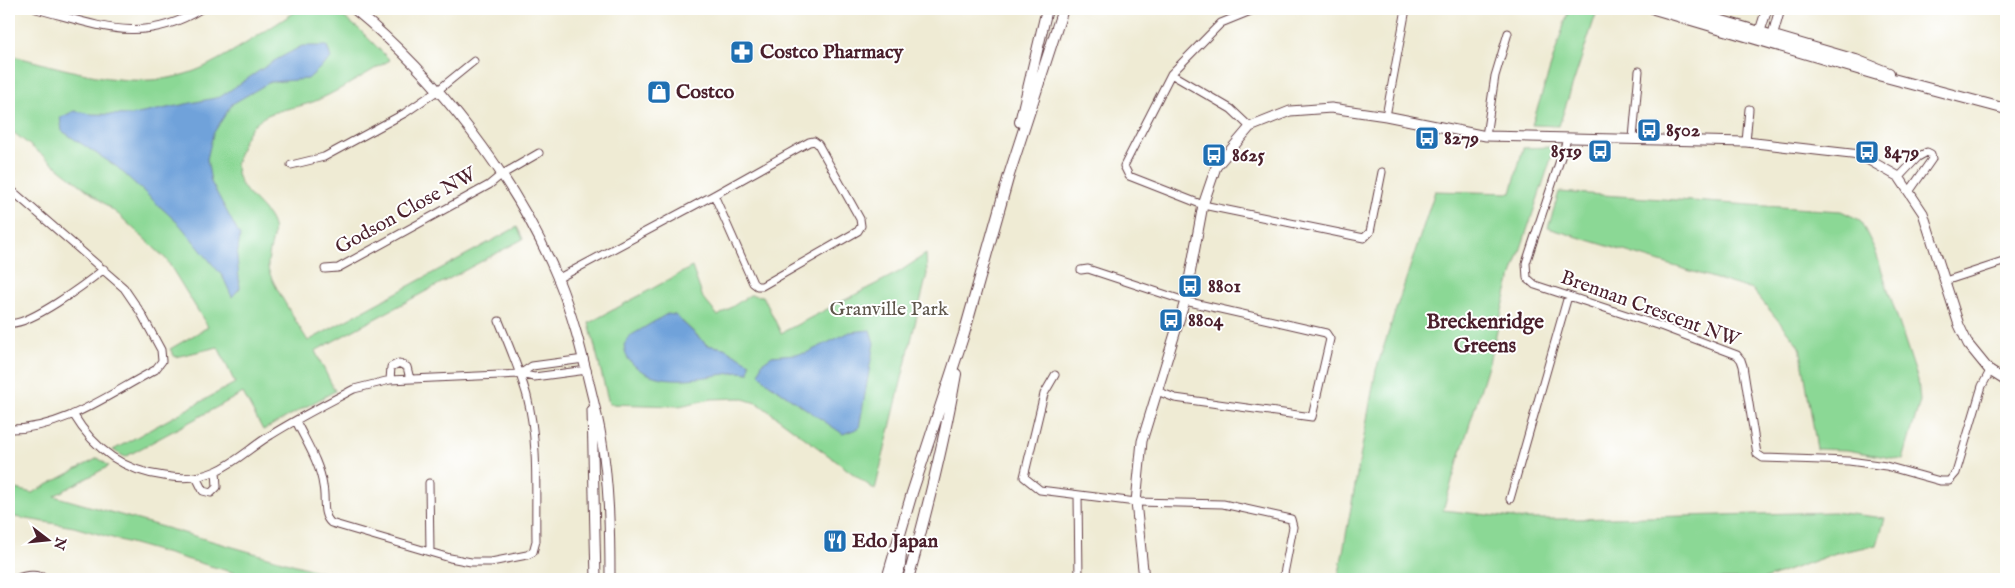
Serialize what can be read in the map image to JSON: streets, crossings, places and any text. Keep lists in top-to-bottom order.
{
  "streets": {
    "street": ["Godson Close NW", "Brennan Crescent NW"]
  },
  "districts": ["Breckenridge Greens"],
  "parks": ["Granville Park"],
  "places": {
    "pharmacy": ["Costco Pharmacy"],
    "shop": ["Costco"],
    "bus stop": [
      "8502",
      "8279",
      "8519",
      "8479",
      "8625",
      "8801",
      "8804"
    ],
    "restaurant": ["Edo Japan"]
  },
  "north": "right"
}
